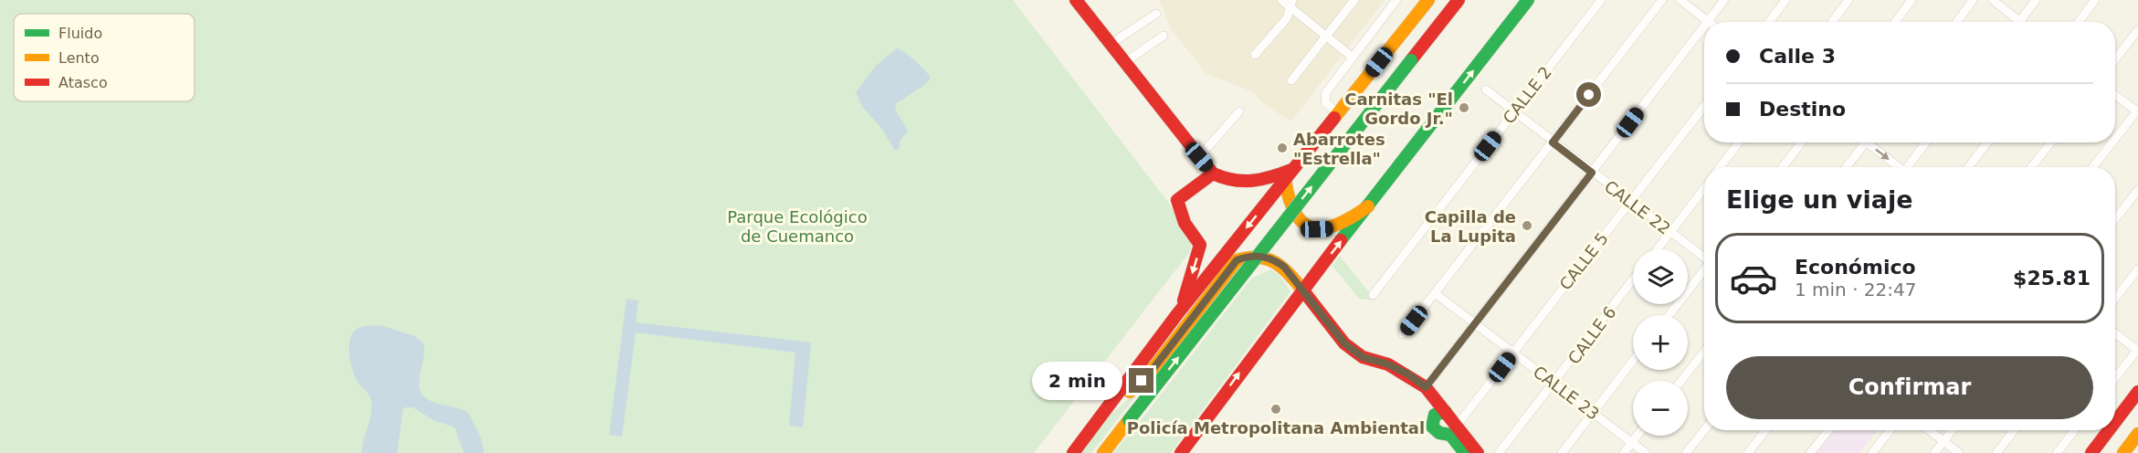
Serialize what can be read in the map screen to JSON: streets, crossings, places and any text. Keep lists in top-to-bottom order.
{
  "streets": {
    "street": [
      "CALLE 2",
      "CALLE 22",
      "CALLE 5",
      "CALLE 6",
      "CALLE 23"
    ]
  },
  "crossings": [
    ["CALLE 2", "CALLE 22"],
    ["CALLE 22", "CALLE 5"],
    ["CALLE 5", "CALLE 23"],
    ["CALLE 6", "CALLE 23"]
  ],
  "parks": ["Parque Ecológico de Cuemanco"],
  "places": [
    "Carnitas \"El Gordo Jr.\"",
    "Abarrotes \"Estrella\"",
    "Capilla de La Lupita",
    "Policía Metropolitana Ambiental"
  ],
  "legend": ["Fluido", "Lento", "Atasco"],
  "page": {
    "banner": ["Calle 3", "Destino"],
    "heading": "Elige un viaje",
    "list": [
      {
        "name": "Económico",
        "note": "1 min · 22:47",
        "value": "$25.81"
      }
    ],
    "map_buttons": ["+", "−"],
    "buttons": "Confirmar",
    "bubble": "2 min"
  }
}
